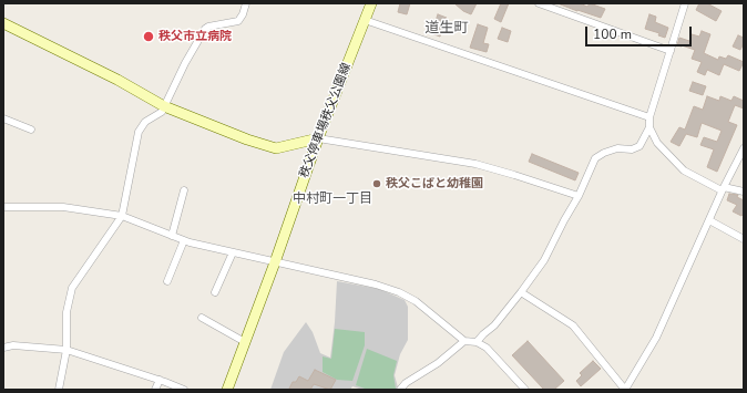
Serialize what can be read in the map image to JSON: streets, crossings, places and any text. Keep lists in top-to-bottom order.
{
  "streets": {
    "main road": ["秩父停車場秩父公園線"]
  },
  "districts": ["道生町", "中村町一丁目"],
  "places": ["秩父市立病院", "秩父こばと幼稚園"],
  "scale_bar": "100 m"
}
